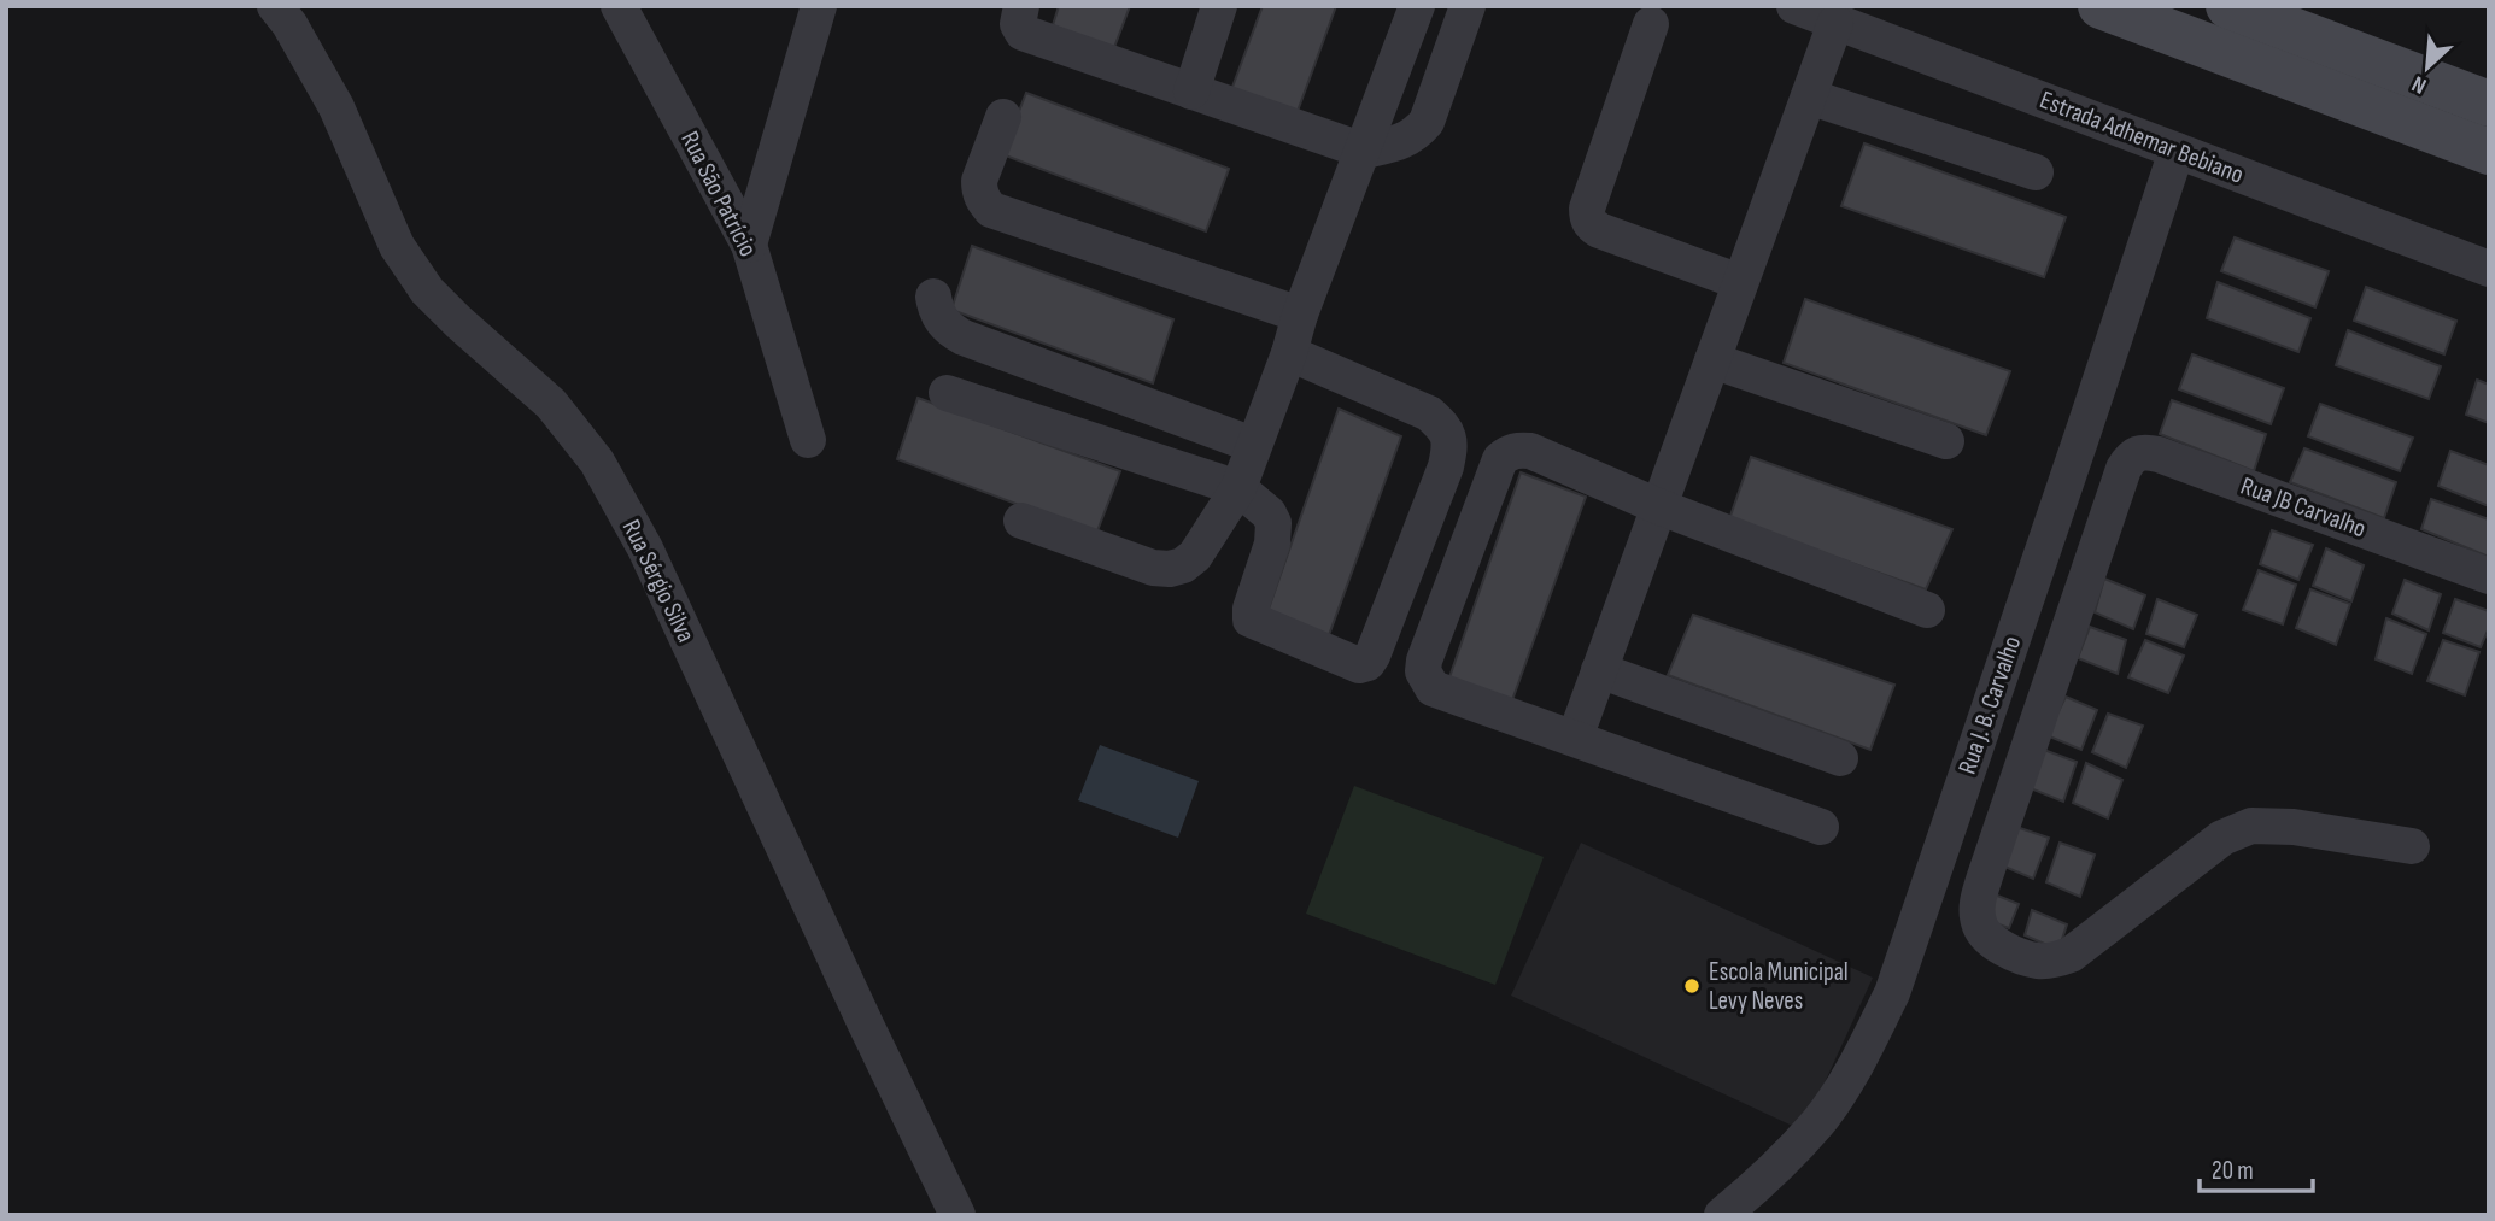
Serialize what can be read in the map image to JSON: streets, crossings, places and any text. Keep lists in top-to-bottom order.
{
  "streets": {
    "street": [
      "Estrada Adhemar Bebiano",
      "Rua São Patrício",
      "Rua JB Carvalho",
      "Rua Sérgio Silva",
      "Rua J. B. Carvalho"
    ]
  },
  "crossings": [
    ["Estrada Adhemar Bebiano", "Rua J. B. Carvalho"]
  ],
  "places": ["Escola Municipal Levy Neves"],
  "scale_bar": "20 m",
  "north": "bottom left"
}
